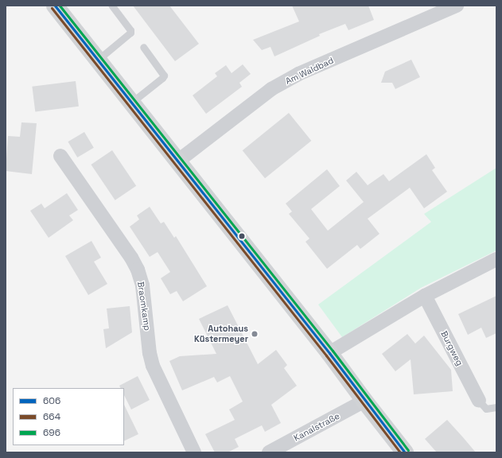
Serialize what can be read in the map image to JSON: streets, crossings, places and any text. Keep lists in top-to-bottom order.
{
  "streets": {
    "street": [
      "Am Waldbad",
      "Braomkamp",
      "Burgweg",
      "Kanalstraße"
    ]
  },
  "places": ["Autohaus Küstermeyer"],
  "lines": ["transit line 606", "transit line 696", "transit line 664"],
  "legend": ["606", "664", "696"]
}
